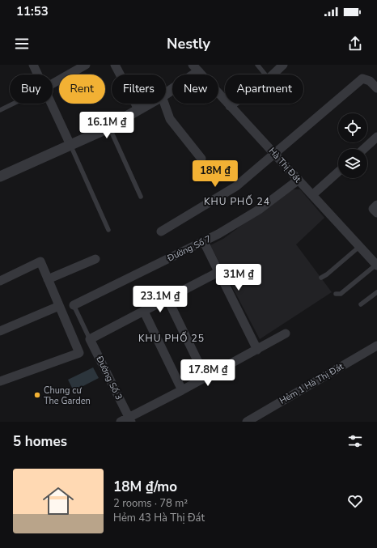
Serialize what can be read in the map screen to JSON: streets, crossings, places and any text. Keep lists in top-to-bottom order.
{
  "streets": {
    "street": [
      "Hà Thị Đát",
      "Đường Số 7",
      "Đường Số 3",
      "Hẻm 1 Hà Thị Đát"
    ]
  },
  "crossings": [
    ["Hà Thị Đát", "Đường Số 7"]
  ],
  "districts": ["KHU PHỐ 24", "KHU PHỐ 25"],
  "places": ["Chung cư The Garden"],
  "page": {
    "status": "11:53",
    "header": "Nestly",
    "chip": [
      "Buy",
      "Rent",
      "Filters",
      "New",
      "Apartment"
    ],
    "price": [
      "16.1M ₫",
      "18M ₫",
      "31M ₫",
      "23.1M ₫",
      "17.8M ₫"
    ],
    "heading": "5 homes",
    "list": [
      {
        "name": "18M ₫/mo",
        "note": "2 rooms · 78 m² · Hẻm 43 Hà Thị Đát"
      }
    ]
  }
}
